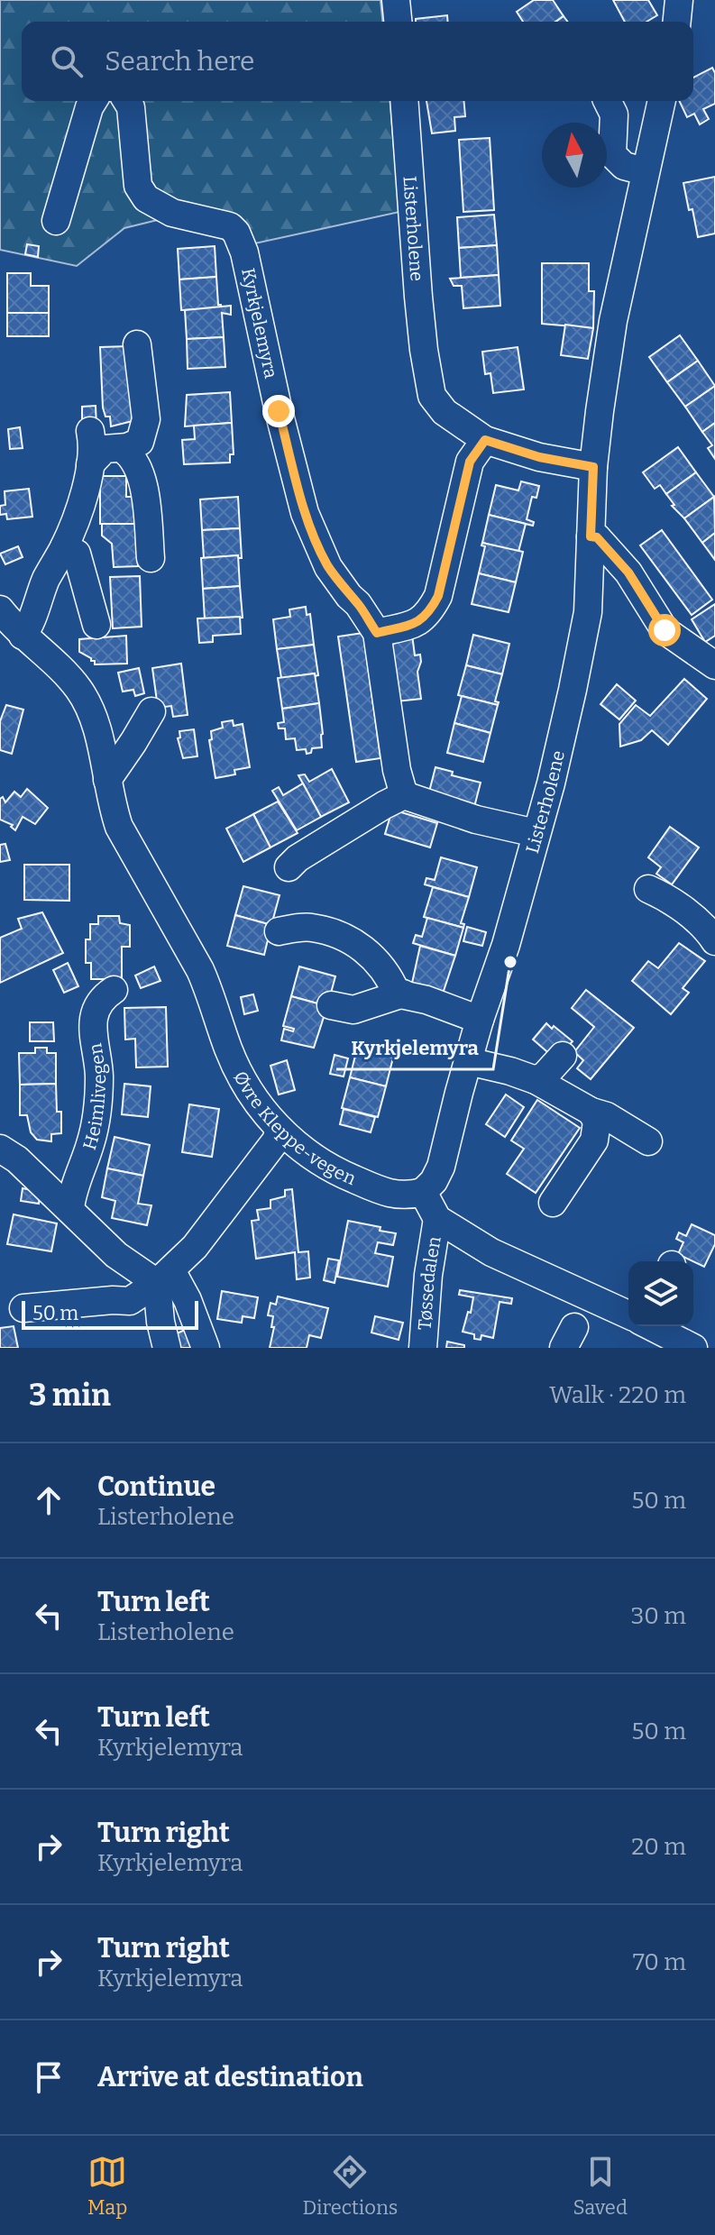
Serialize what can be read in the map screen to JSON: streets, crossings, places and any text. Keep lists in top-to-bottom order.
{
  "streets": {
    "street": [
      "Listerholene",
      "Kyrkjelemyra",
      "Heimlivegen",
      "Øvre Kleppe-vegen",
      "Tøssedalen"
    ]
  },
  "crossings": [
    ["Listerholene", "Øvre Kleppe-vegen"]
  ],
  "places": ["Kyrkjelemyra"],
  "scale_bar": "50 m",
  "north": "top",
  "page": {
    "search": "Search here",
    "scale": "50 m",
    "heading": ["3 min", "Walk · 220 m"],
    "list": [
      ["Continue", "Listerholene", "50 m"],
      ["Turn left", "Listerholene", "30 m"],
      ["Turn left", "Kyrkjelemyra", "50 m"],
      ["Turn right", "Kyrkjelemyra", "20 m"],
      ["Turn right", "Kyrkjelemyra", "70 m"],
      "Arrive at destination"
    ],
    "nav": ["Map", "Directions", "Saved"]
  }
}
